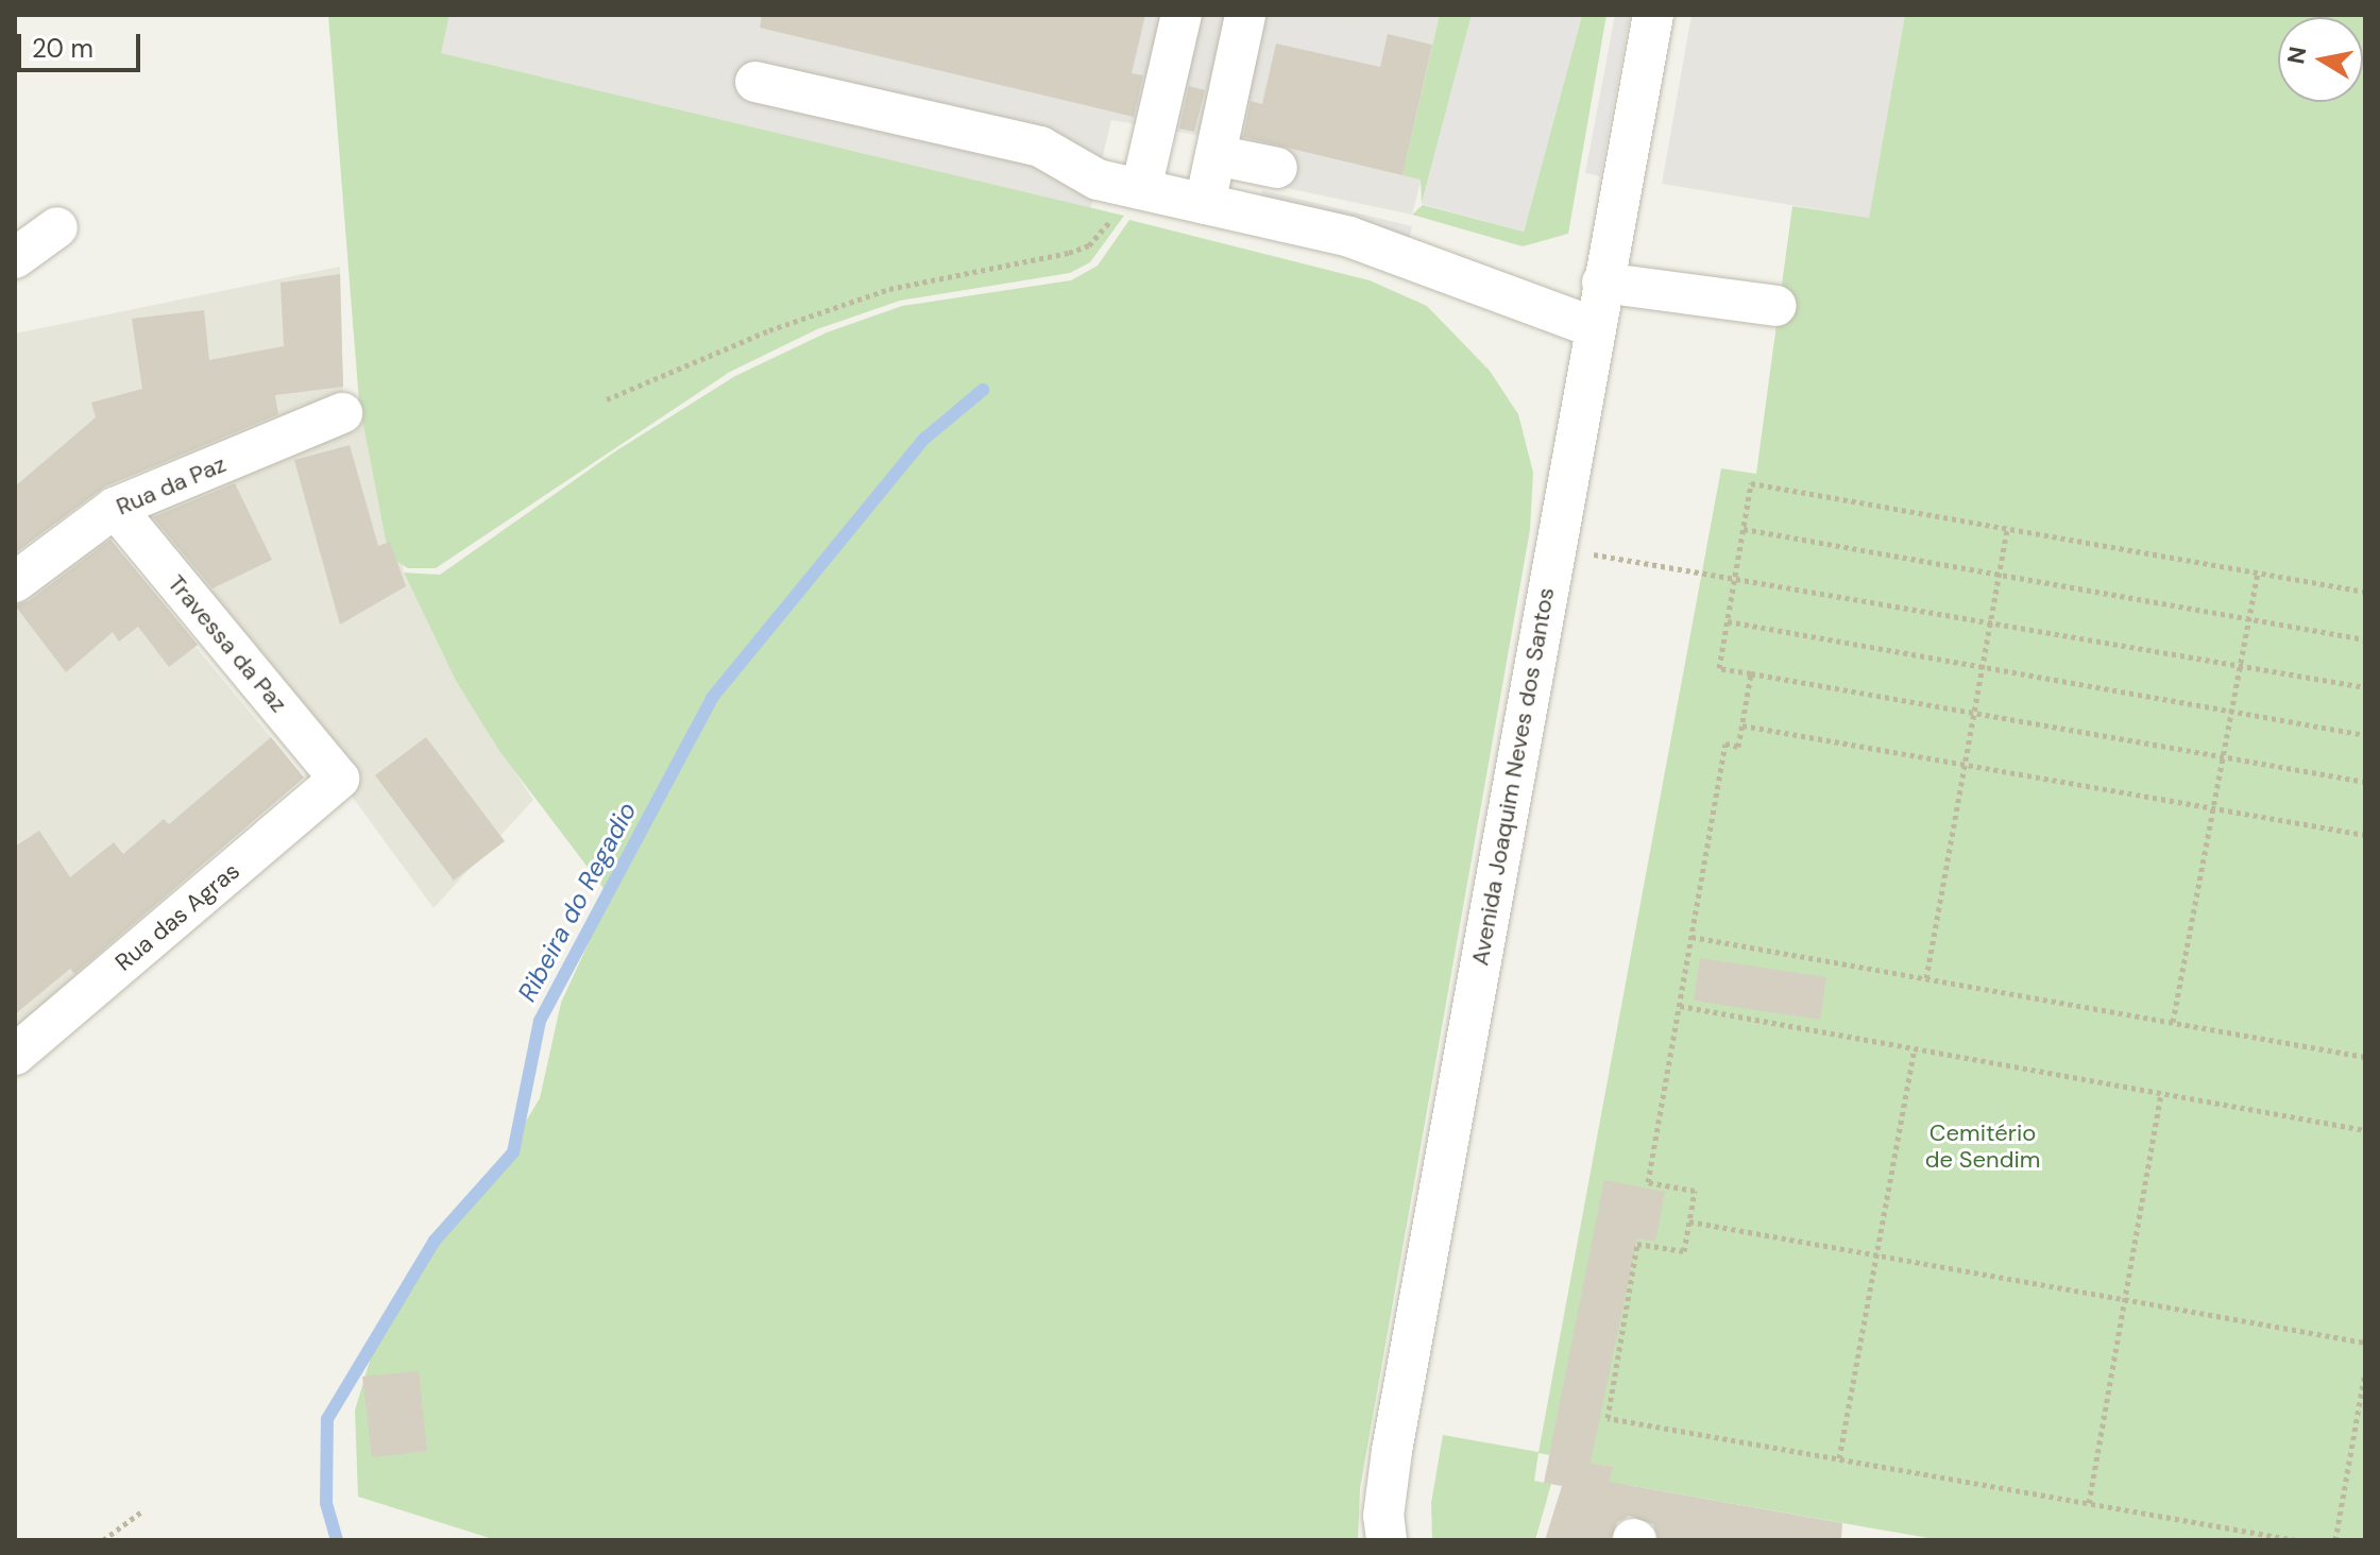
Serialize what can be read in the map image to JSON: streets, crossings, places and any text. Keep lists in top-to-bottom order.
{
  "streets": {
    "street": [
      "Rua da Paz",
      "Travessa da Paz",
      "Avenida Joaquim Neves dos Santos",
      "Rua das Agras"
    ]
  },
  "crossings": [
    ["Rua da Paz", "Travessa da Paz"],
    ["Travessa da Paz", "Rua das Agras"]
  ],
  "water": ["Ribeira do Regadio"],
  "parks": ["Cemitério de Sendim"],
  "scale_bar": "20 m",
  "north": "left"
}
